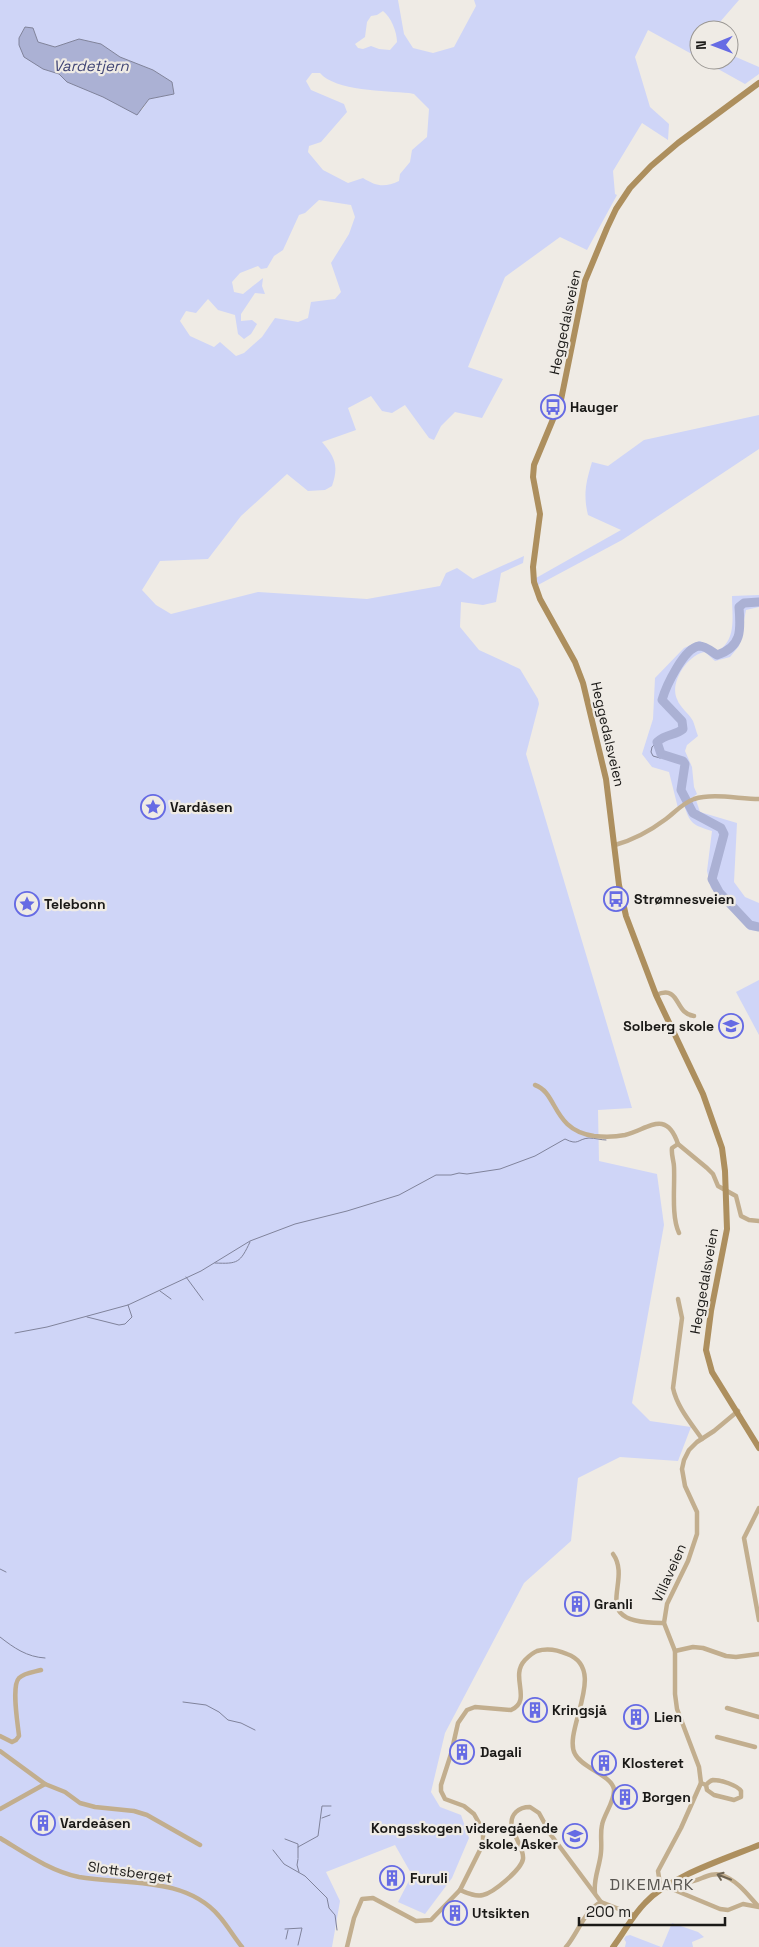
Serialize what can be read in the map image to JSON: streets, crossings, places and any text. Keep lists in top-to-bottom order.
{
  "streets": {
    "main road": ["Heggedalsveien"],
    "street": ["Villaveien", "Slottsberget"]
  },
  "crossings": [
    ["Heggedalsveien", "Villaveien"]
  ],
  "districts": ["DIKEMARK"],
  "water": ["Vardetjern"],
  "places": {
    "bus stop": ["Hauger", "Strømnesveien"],
    "place": ["Vardåsen", "Telebonn"],
    "school or university": ["Solberg skole", "Kongsskogen videregående skole, Asker"],
    "building": [
      "Granli",
      "Kringsjå",
      "Lien",
      "Dagali",
      "Klosteret",
      "Borgen",
      "Vardeåsen",
      "Furuli",
      "Utsikten"
    ]
  },
  "scale_bar": "200 m",
  "north": "left"
}
